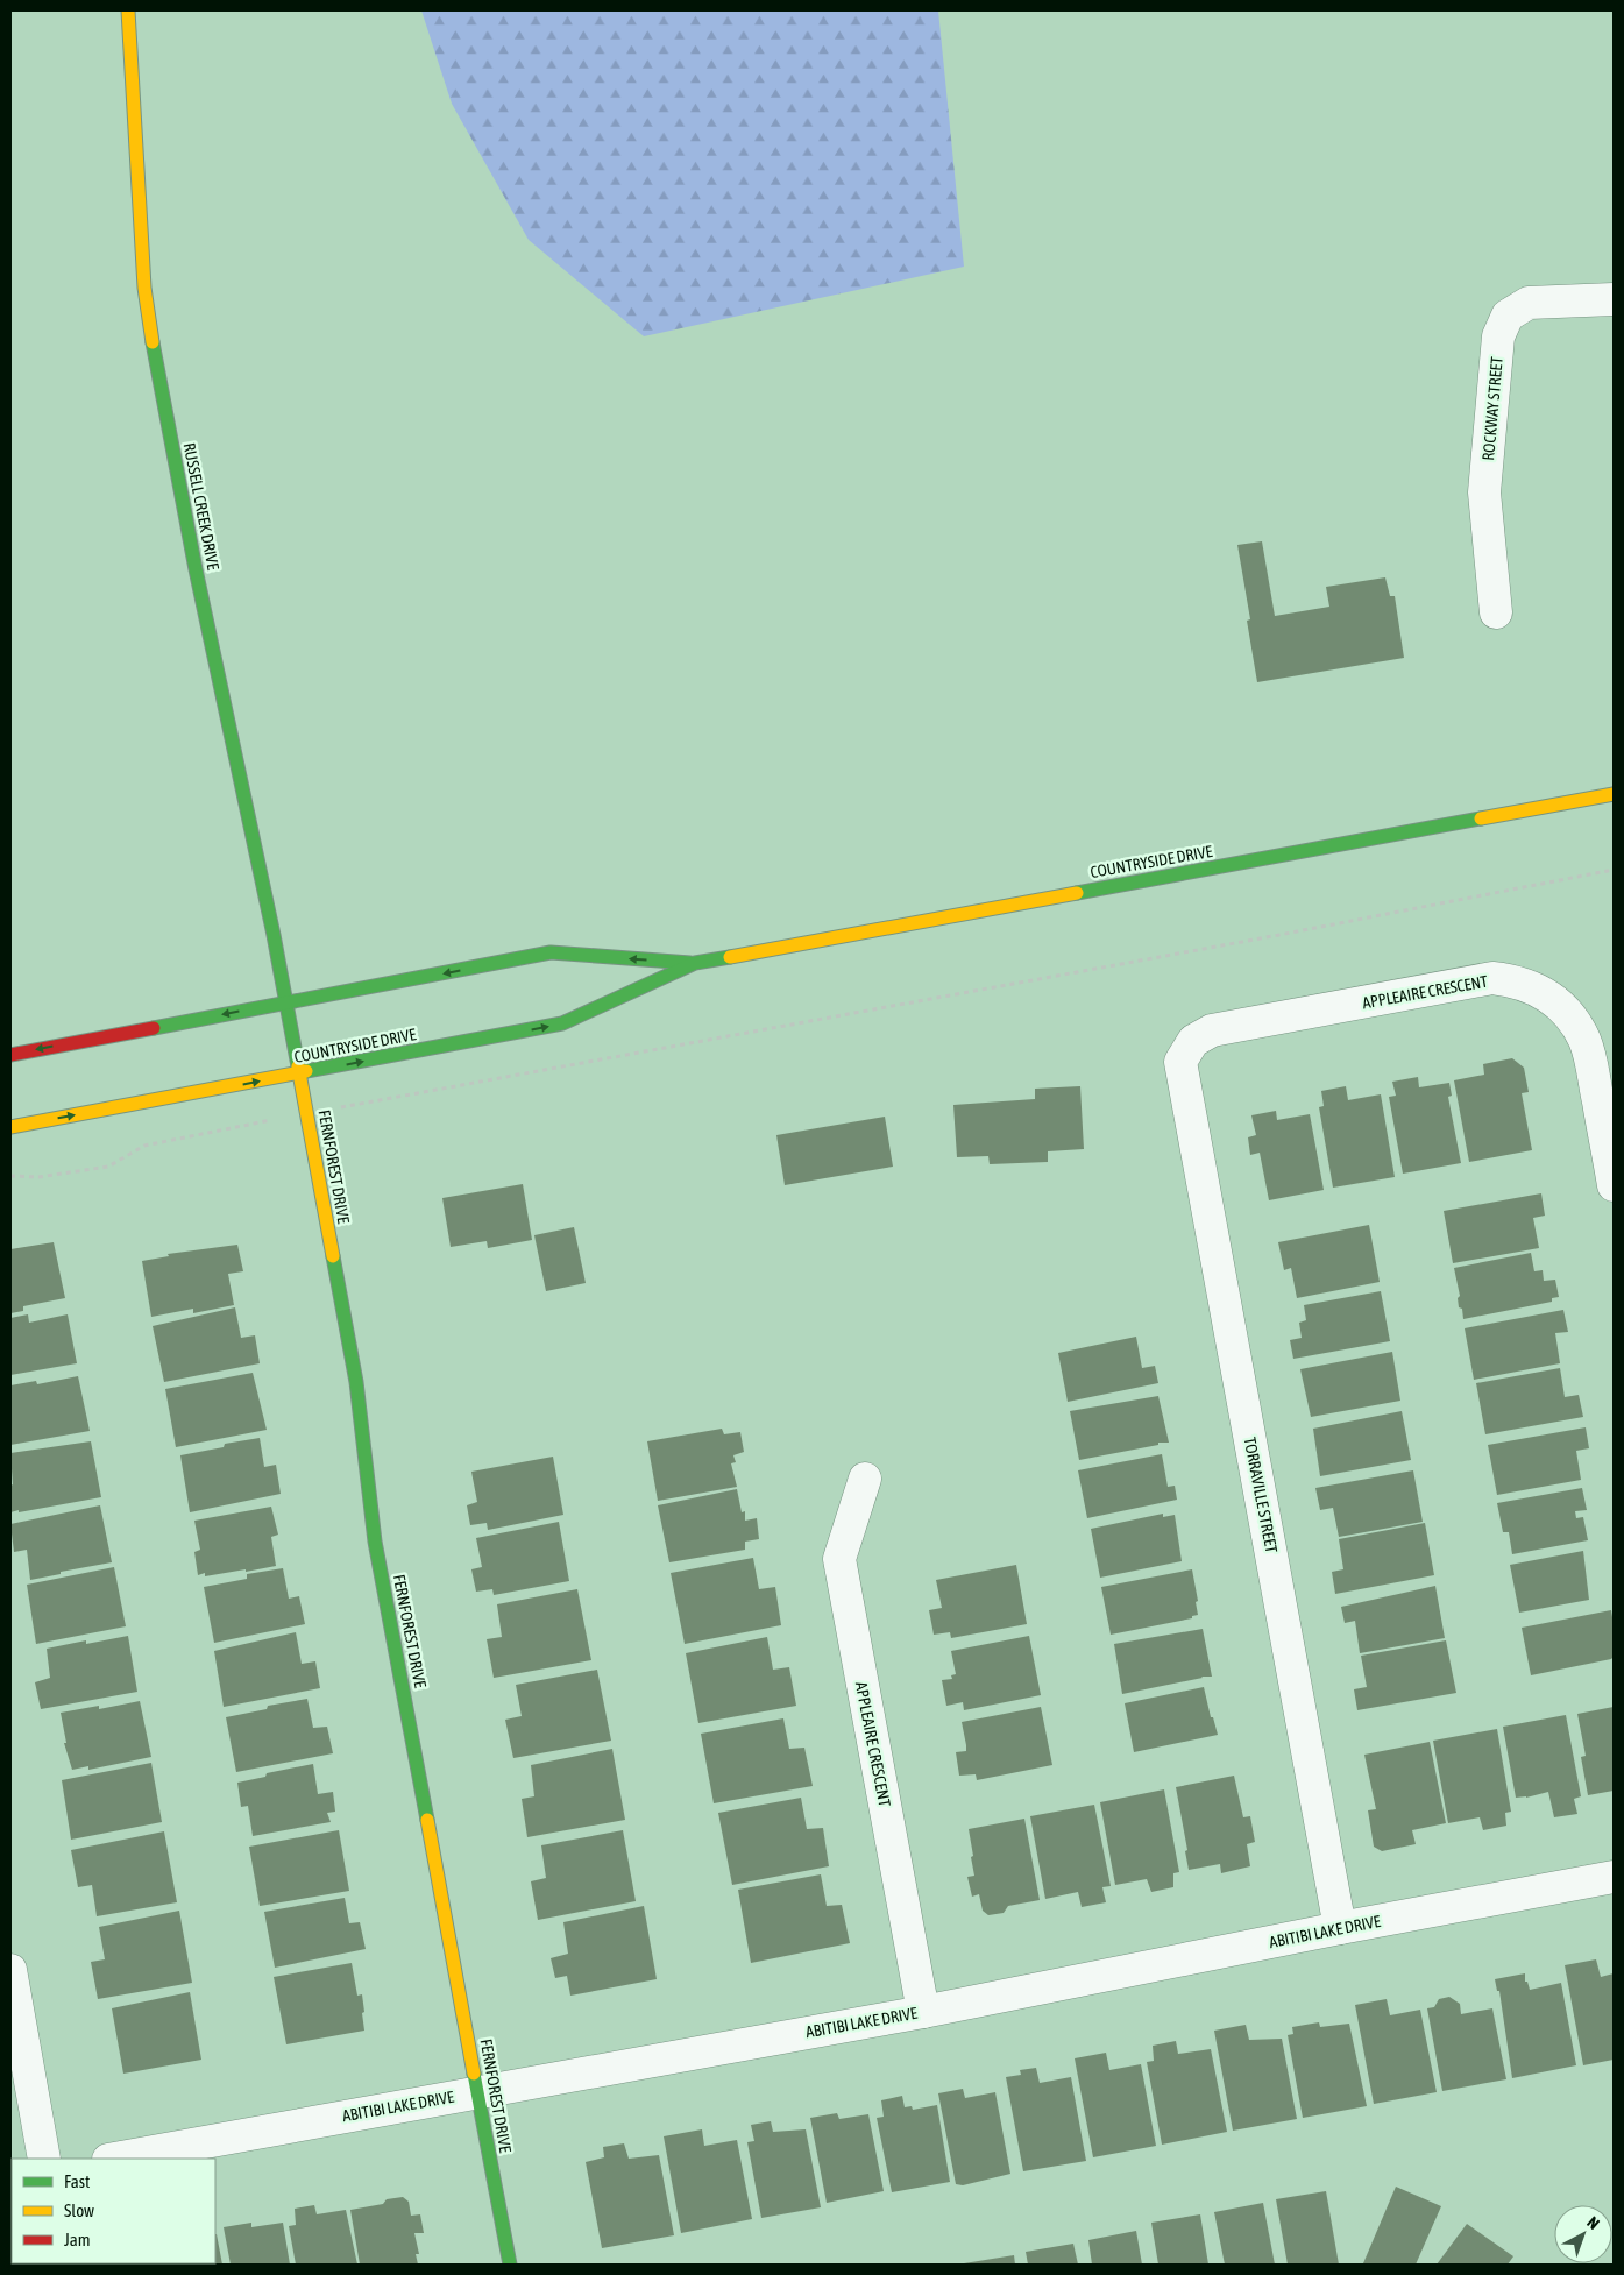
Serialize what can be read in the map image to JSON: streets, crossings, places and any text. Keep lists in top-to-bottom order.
{
  "streets": {
    "main road": ["RUSSELL CREEK DRIVE", "COUNTRYSIDE DRIVE", "FERNFOREST DRIVE"],
    "street": [
      "ROCKWAY STREET",
      "APPLEAIRE CRESCENT",
      "TORRAVILLE STREET",
      "ABITIBI LAKE DRIVE"
    ]
  },
  "crossings": [
    ["RUSSELL CREEK DRIVE", "COUNTRYSIDE DRIVE"],
    ["RUSSELL CREEK DRIVE", "FERNFOREST DRIVE"],
    ["COUNTRYSIDE DRIVE", "FERNFOREST DRIVE"],
    ["APPLEAIRE CRESCENT", "TORRAVILLE STREET"],
    ["APPLEAIRE CRESCENT", "ABITIBI LAKE DRIVE"],
    ["FERNFOREST DRIVE", "ABITIBI LAKE DRIVE"],
    ["TORRAVILLE STREET", "ABITIBI LAKE DRIVE"]
  ],
  "legend": ["Fast", "Slow", "Jam"],
  "north": "top right"
}
